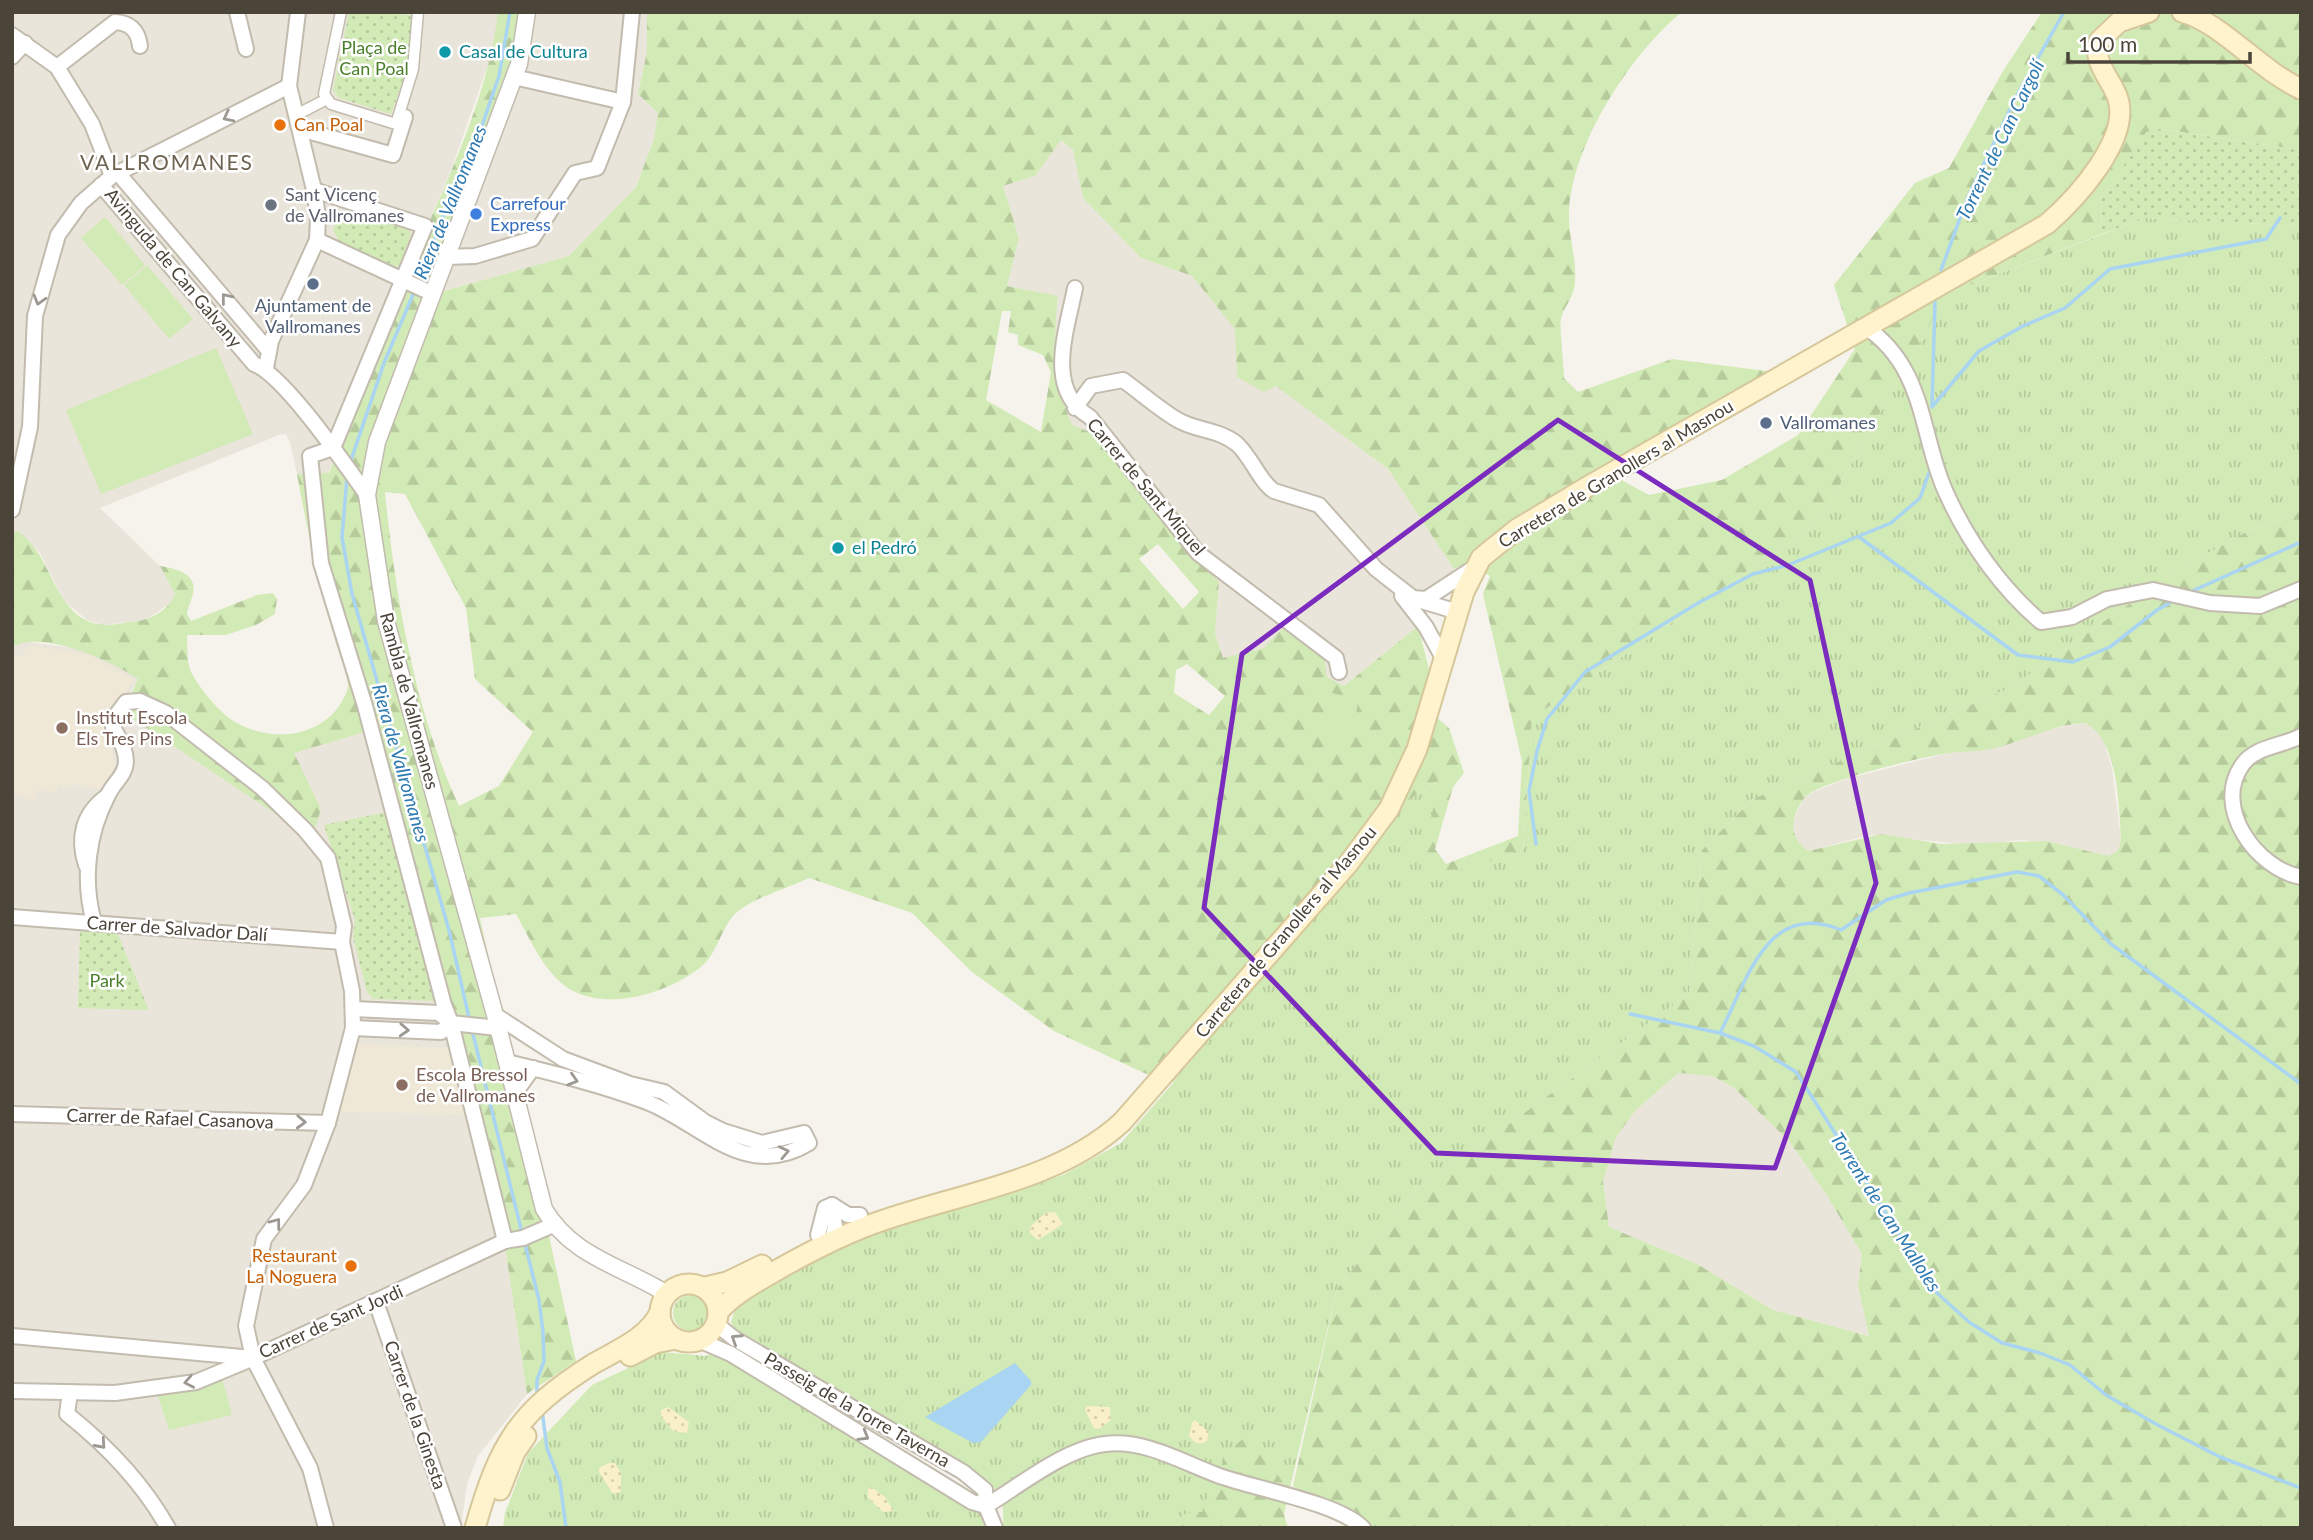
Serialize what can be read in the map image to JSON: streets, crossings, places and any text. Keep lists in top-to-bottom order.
{
  "streets": {
    "main road": ["Carretera de Granollers al Masnou"],
    "street": [
      "Avinguda de Can Galvany",
      "Carrer de Sant Miquel",
      "Rambla de Vallromanes",
      "Carrer de Salvador Dalí",
      "Carrer de Rafael Casanova",
      "Carrer de Sant Jordi",
      "Passeig de la Torre Taverna",
      "Carrer de la Ginesta"
    ]
  },
  "crossings": [
    ["Avinguda de Can Galvany", "Rambla de Vallromanes"],
    ["Carretera de Granollers al Masnou", "Rambla de Vallromanes"],
    ["Carretera de Granollers al Masnou", "Passeig de la Torre Taverna"],
    ["Rambla de Vallromanes", "Carrer de Sant Jordi"],
    ["Rambla de Vallromanes", "Passeig de la Torre Taverna"],
    ["Carrer de Sant Jordi", "Carrer de la Ginesta"]
  ],
  "one_way": ["Carrer de Rafael Casanova"],
  "districts": ["VALLROMANES"],
  "water": ["Torrent de Can Cargolí", "Riera de Vallromanes", "Torrent de Can Malloles"],
  "parks": ["Plaça de Can Poal", "Park"],
  "places": [
    "Casal de Cultura",
    "Can Poal",
    "Sant Vicenç de Vallromanes",
    "Carrefour Express",
    "Ajuntament de Vallromanes",
    "Vallromanes",
    "el Pedró",
    "Institut Escola Els Tres Pins",
    "Escola Bressol de Vallromanes",
    "Restaurant La Noguera"
  ],
  "scale_bar": "100 m"
}
